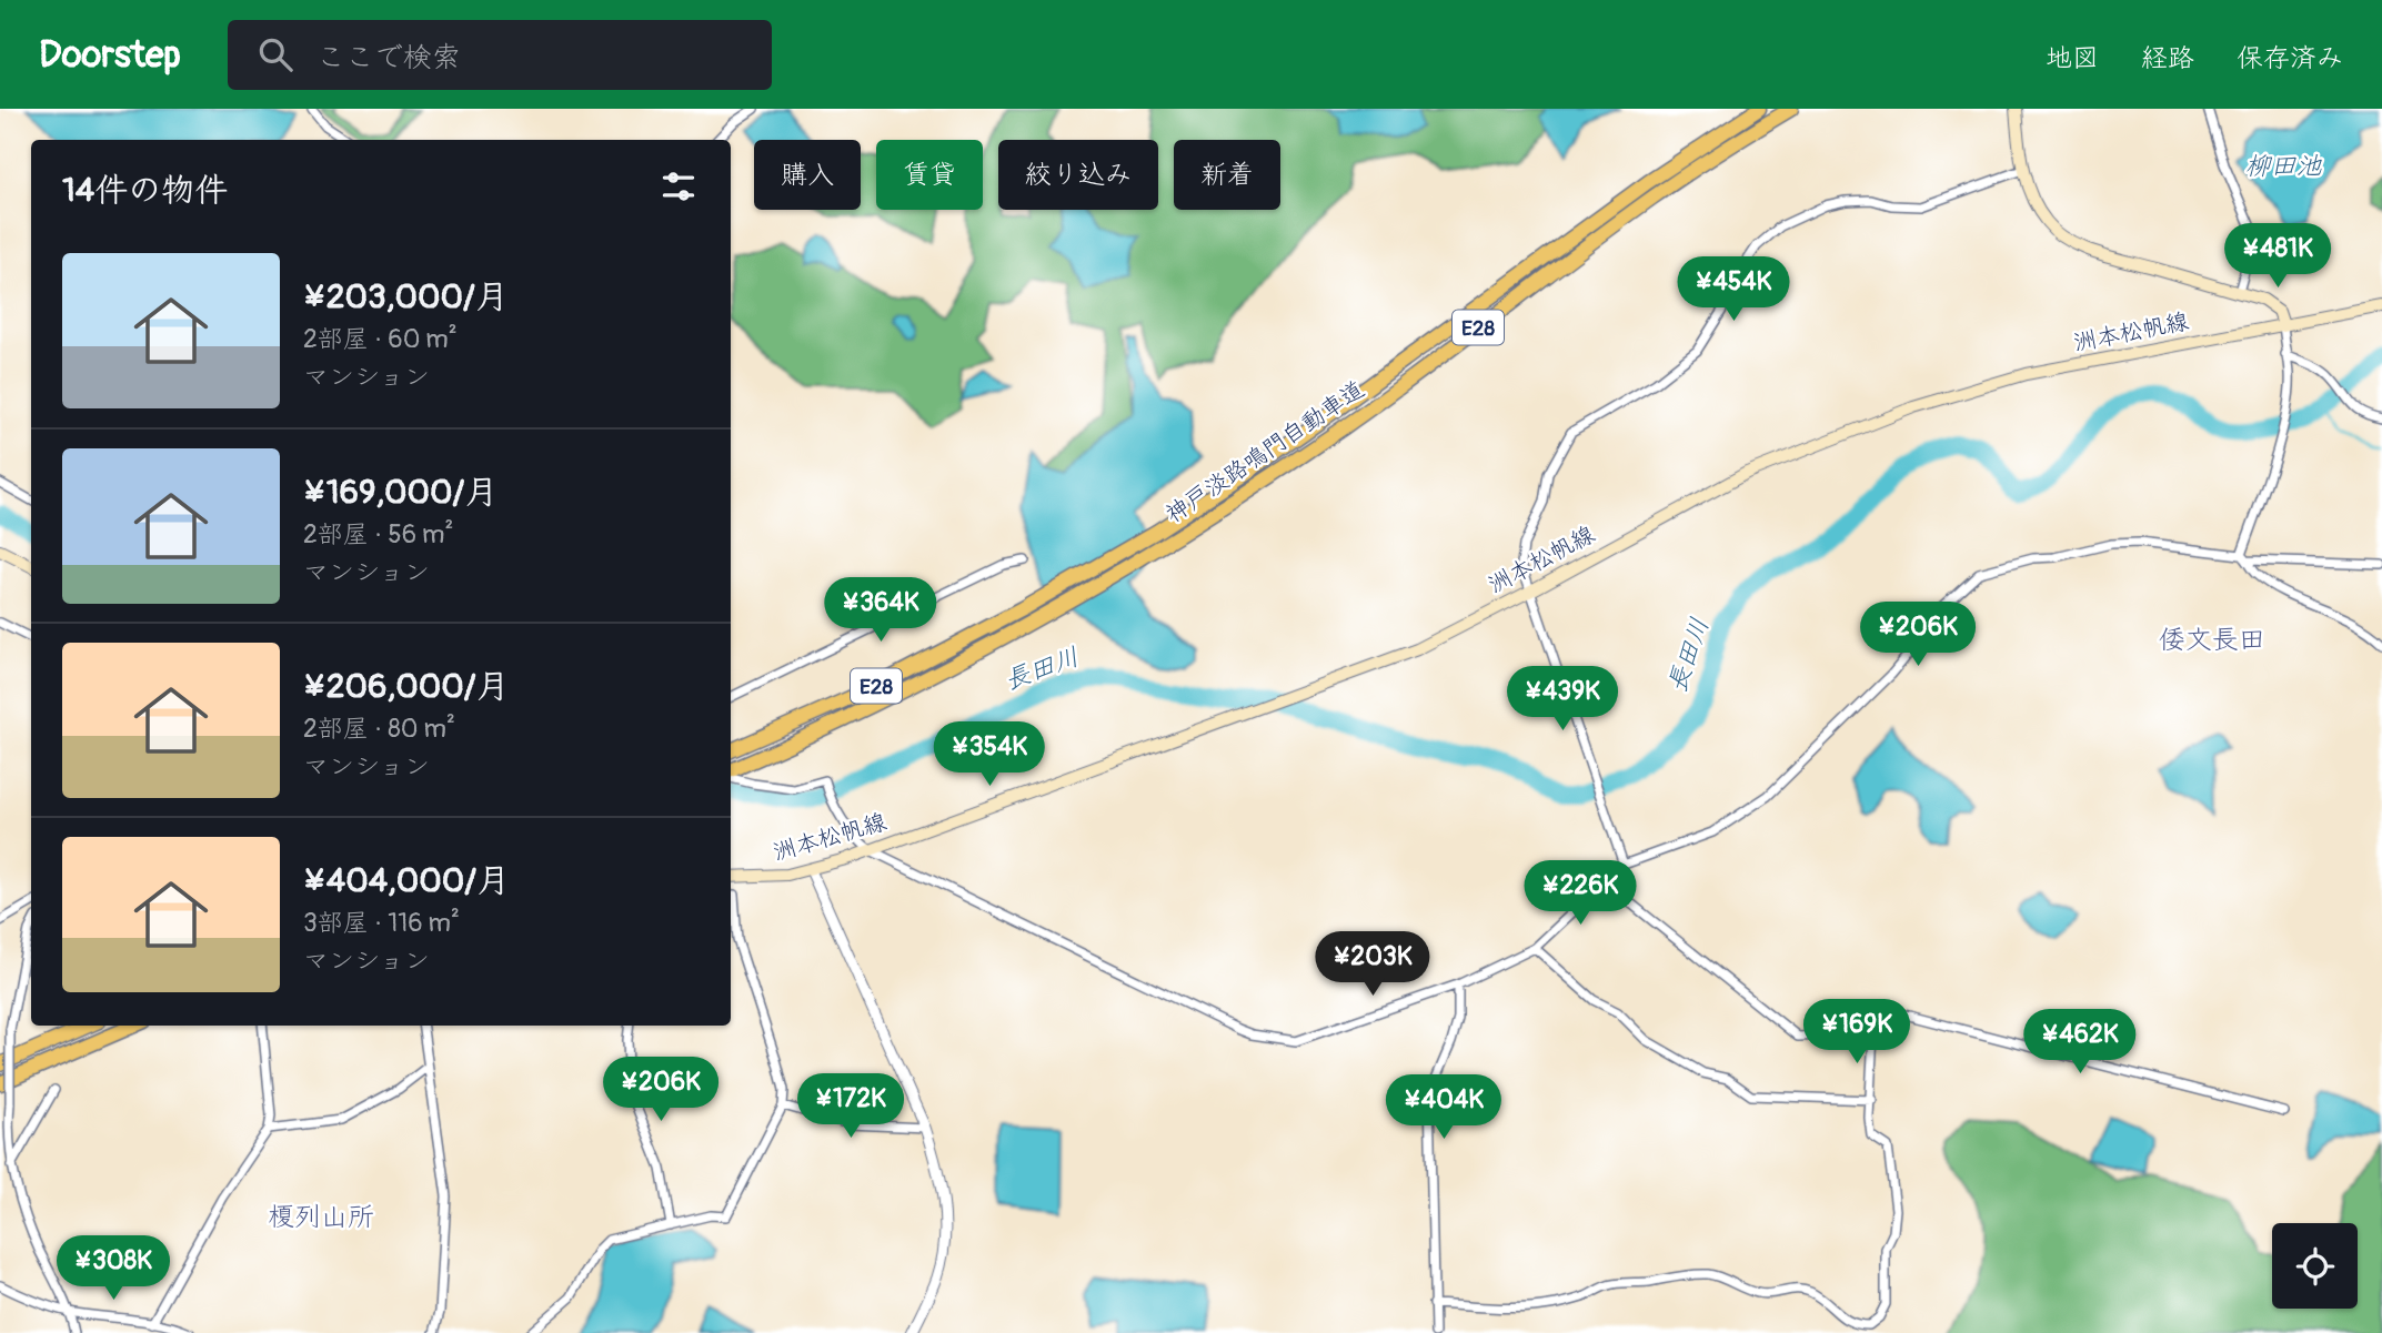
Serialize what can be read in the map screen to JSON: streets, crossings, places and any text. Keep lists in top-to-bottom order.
{
  "streets": {
    "highway": ["E28", "神戸淡路鳴門自動車道"],
    "main road": ["洲本松帆線"]
  },
  "districts": ["倭文長田", "榎列山所"],
  "water": ["柳田池", "長田川"],
  "page": {
    "header": "Doorstep",
    "search": "ここで検索",
    "nav": ["地図", "経路", "保存済み"],
    "chip": [
      "購入",
      "賃貸",
      "絞り込み",
      "新着"
    ],
    "heading": "14件の物件",
    "price": [
      "¥481K",
      "¥454K",
      "¥364K",
      "¥206K",
      "¥439K",
      "¥354K",
      "¥226K",
      "¥203K",
      "¥169K",
      "¥462K",
      "¥206K",
      "¥172K",
      "¥404K",
      "¥308K"
    ],
    "list": [
      {
        "name": "¥203,000/月",
        "note": "2部屋 · 60 m² · マンション"
      },
      {
        "name": "¥169,000/月",
        "note": "2部屋 · 56 m² · マンション"
      },
      {
        "name": "¥206,000/月",
        "note": "2部屋 · 80 m² · マンション"
      },
      {
        "name": "¥404,000/月",
        "note": "3部屋 · 116 m² · マンション"
      }
    ]
  }
}
